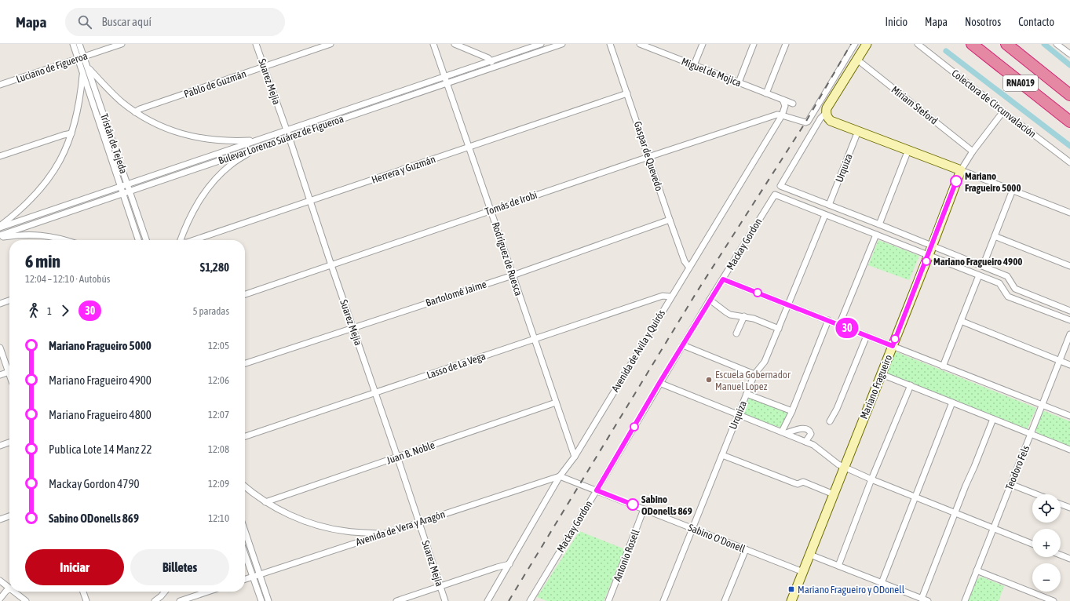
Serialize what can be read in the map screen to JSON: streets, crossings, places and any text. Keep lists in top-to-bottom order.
{
  "streets": {
    "highway": ["RNA019"],
    "main road": ["Mariano Fragueiro"],
    "street": [
      "Luciano de Figueroa",
      "Miguel de Mojica",
      "Suarez Mejia",
      "Pablo de Guzmán",
      "Colectora de Circunvalación",
      "Miriam Steford",
      "Bulevar Lorenzo Suárez de Figueroa",
      "Tristán de Tejeda",
      "Gaspar de Quevedo",
      "Urquiza",
      "Herrera y Guzmán",
      "Tomás de Irobi",
      "Mackay Gordon",
      "Rodríguez de Ruesca",
      "Bartolomé Jaime",
      "Avenida de Avila y Quirós",
      "Lasso de La Vega",
      "Juan B. Noble",
      "Teodoro Fels",
      "Avenida de Vera y Aragón",
      "Sabino O'Donell",
      "Antonio Rosell"
    ]
  },
  "crossings": [
    ["Luciano de Figueroa", "Tristán de Tejeda"],
    ["Miguel de Mojica", "Avenida de Avila y Quirós"],
    ["Suarez Mejia", "Pablo de Guzmán"],
    ["Suarez Mejia", "Bulevar Lorenzo Suárez de Figueroa"],
    ["Suarez Mejia", "Herrera y Guzmán"],
    ["Suarez Mejia", "Tomás de Irobi"],
    ["Suarez Mejia", "Bartolomé Jaime"],
    ["Suarez Mejia", "Lasso de La Vega"],
    ["Suarez Mejia", "Juan B. Noble"],
    ["Suarez Mejia", "Avenida de Vera y Aragón"],
    ["Colectora de Circunvalación", "Mariano Fragueiro"],
    ["Miriam Steford", "Mariano Fragueiro"],
    ["Bulevar Lorenzo Suárez de Figueroa", "Tristán de Tejeda"],
    ["Bulevar Lorenzo Suárez de Figueroa", "Rodríguez de Ruesca"],
    ["Gaspar de Quevedo", "Herrera y Guzmán"],
    ["Gaspar de Quevedo", "Tomás de Irobi"],
    ["Gaspar de Quevedo", "Bartolomé Jaime"],
    ["Gaspar de Quevedo", "Avenida de Avila y Quirós"],
    ["Urquiza", "Mackay Gordon"],
    ["Urquiza", "Sabino O'Donell"],
    ["Herrera y Guzmán", "Rodríguez de Ruesca"],
    ["Tomás de Irobi", "Rodríguez de Ruesca"],
    ["Tomás de Irobi", "Avenida de Avila y Quirós"],
    ["Mackay Gordon", "Sabino O'Donell"],
    ["Rodríguez de Ruesca", "Bartolomé Jaime"],
    ["Rodríguez de Ruesca", "Avenida de Avila y Quirós"],
    ["Rodríguez de Ruesca", "Lasso de La Vega"],
    ["Rodríguez de Ruesca", "Juan B. Noble"],
    ["Avenida de Avila y Quirós", "Lasso de La Vega"],
    ["Avenida de Avila y Quirós", "Avenida de Vera y Aragón"],
    ["Avenida de Avila y Quirós", "Sabino O'Donell"],
    ["Mariano Fragueiro", "Sabino O'Donell"],
    ["Avenida de Vera y Aragón", "Sabino O'Donell"],
    ["Sabino O'Donell", "Antonio Rosell"]
  ],
  "places": {
    "other": [
      "Mariano Fragueiro 5000",
      "Mariano Fragueiro 4900",
      "Escuela Gobernador Manuel Lopez",
      "Sabino ODonells 869"
    ],
    "transit": ["Mariano Fragueiro y ODonell"]
  },
  "lines": ["bus line 30"],
  "page": {
    "header": "Mapa",
    "search": "Buscar aquí",
    "nav": [
      "Inicio",
      "Mapa",
      "Nosotros",
      "Contacto"
    ],
    "on_map": "30",
    "heading": ["6 min", "12:04 – 12:10 · Autobús", "$1,280"],
    "legs": ["1", "30", "5 paradas"],
    "list": [
      {
        "name": "Mariano Fragueiro 5000",
        "value": "12:05"
      },
      {
        "name": "Mariano Fragueiro 4900",
        "value": "12:06"
      },
      {
        "name": "Mariano Fragueiro 4800",
        "value": "12:07"
      },
      {
        "name": "Publica Lote 14 Manz 22",
        "value": "12:08"
      },
      {
        "name": "Mackay Gordon 4790",
        "value": "12:09"
      },
      {
        "name": "Sabino ODonells 869",
        "value": "12:10"
      }
    ],
    "map_buttons": ["+", "−"],
    "buttons": ["Iniciar", "Billetes"]
  }
}
